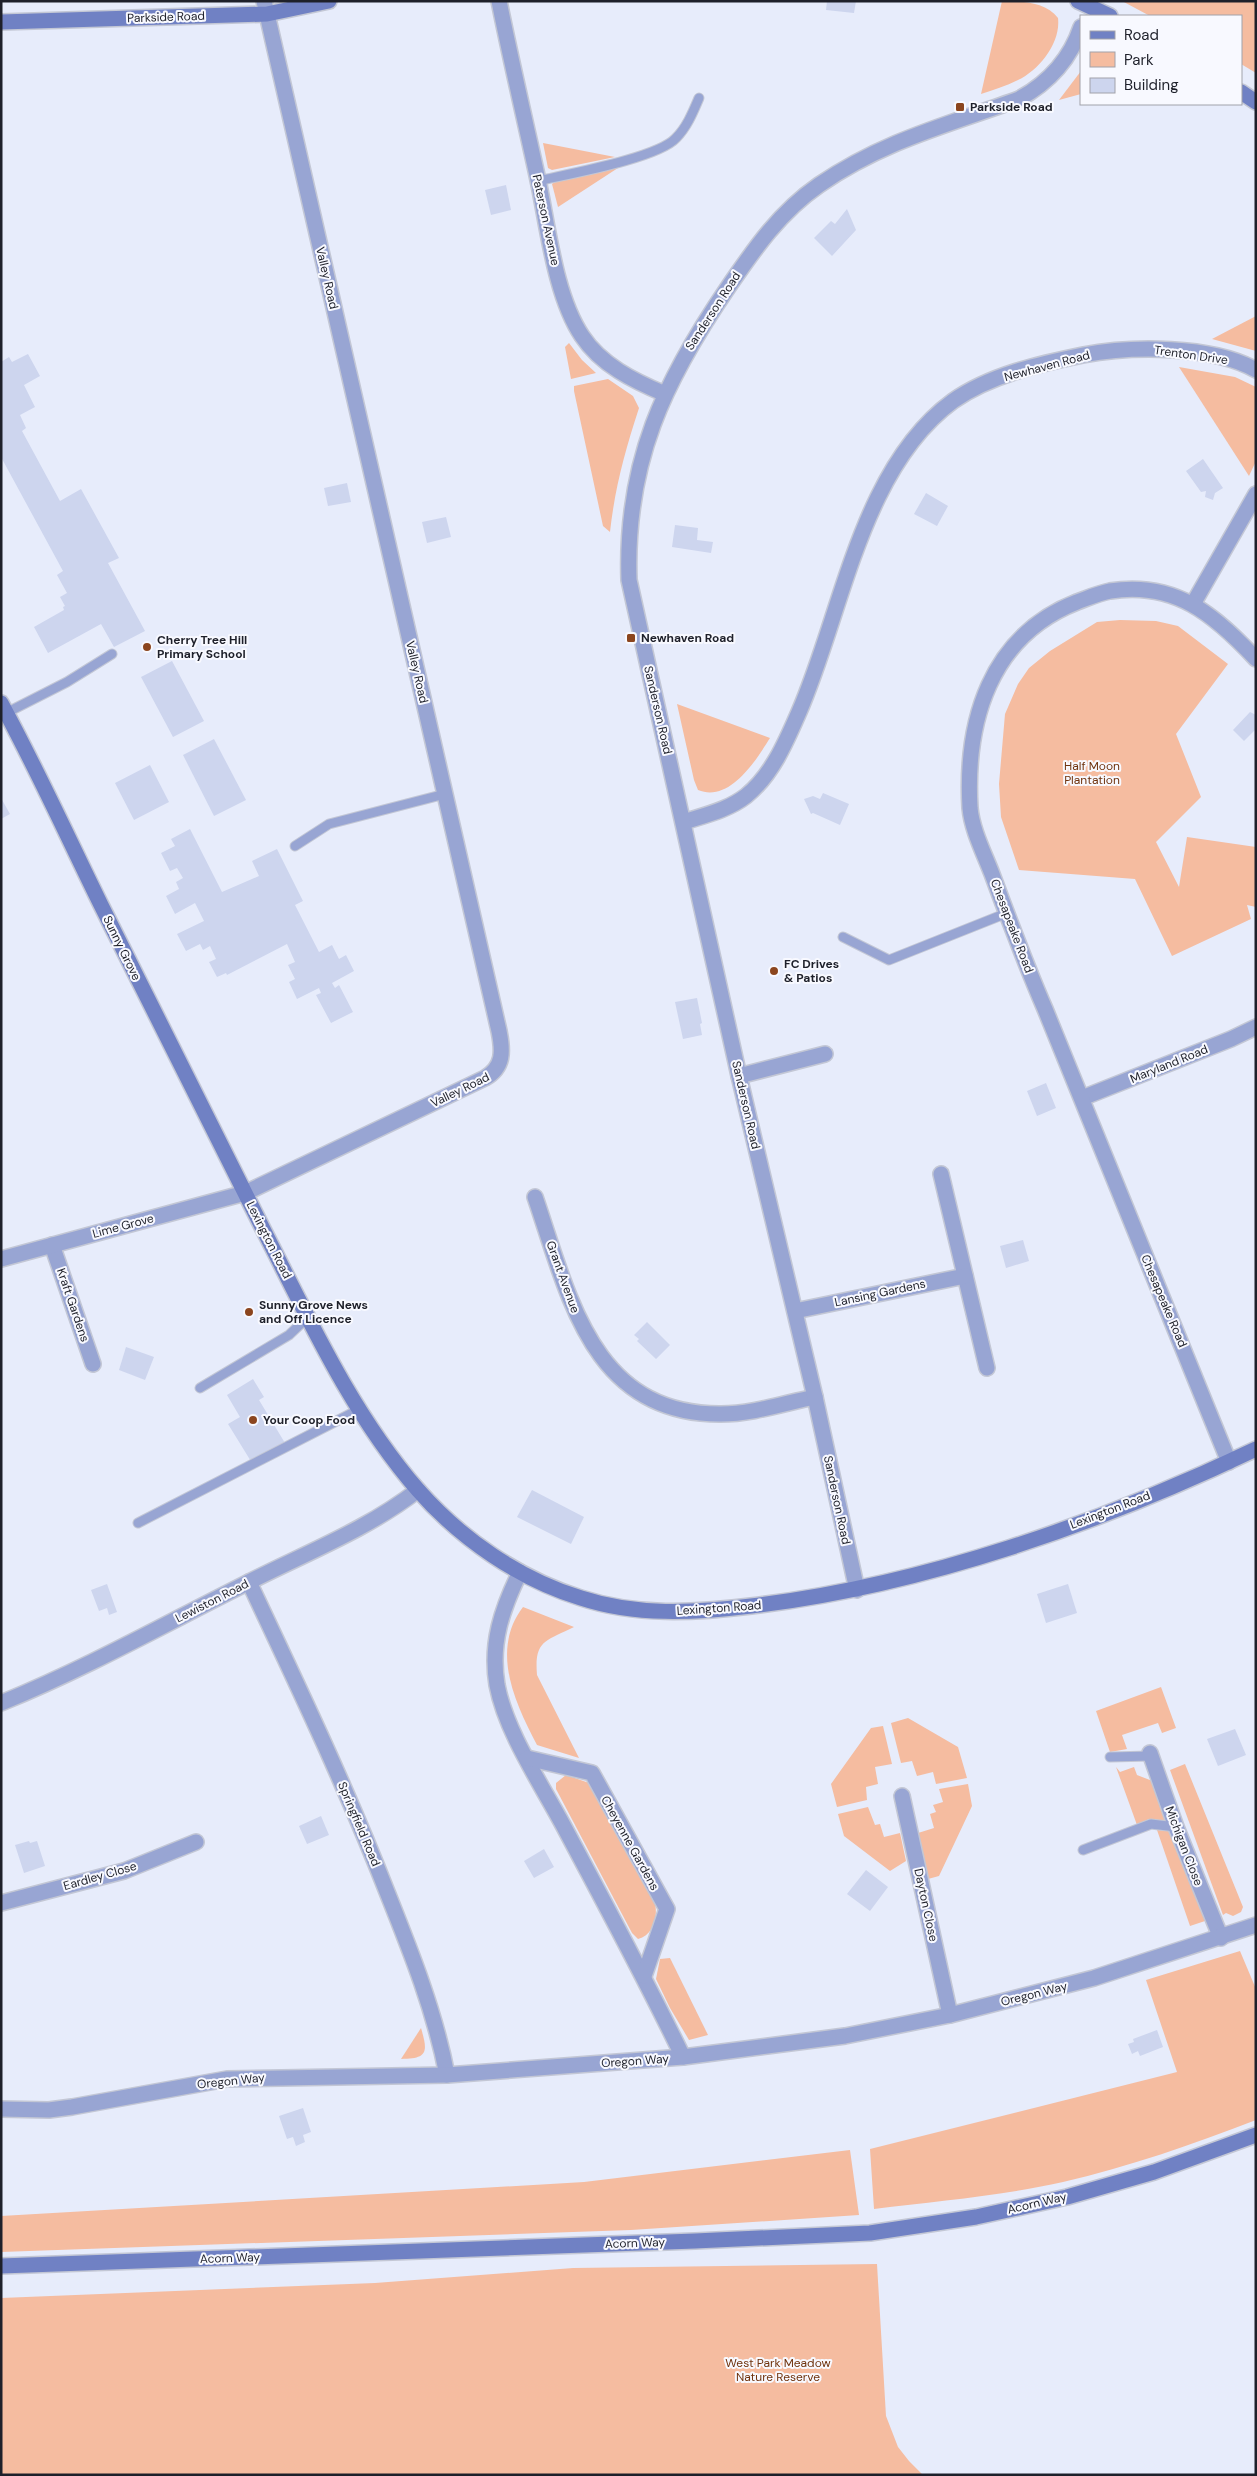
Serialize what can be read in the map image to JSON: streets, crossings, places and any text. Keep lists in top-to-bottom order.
{
  "streets": {
    "street": [
      "Parkside Road",
      "Paterson Avenue",
      "Valley Road",
      "Sanderson Road",
      "Trenton Drive",
      "Newhaven Road",
      "Chesapeake Road",
      "Sunny Grove",
      "Maryland Road",
      "Lime Grove",
      "Lexington Road",
      "Grant Avenue",
      "Lansing Gardens",
      "Kraft Gardens",
      "Lewiston Road",
      "Springfield Road",
      "Cheyenne Gardens",
      "Michigan Close",
      "Eardley Close",
      "Dayton Close",
      "Oregon Way",
      "Acorn Way"
    ]
  },
  "crossings": [
    ["Parkside Road", "Valley Road"],
    ["Paterson Avenue", "Sanderson Road"],
    ["Valley Road", "Sunny Grove"],
    ["Valley Road", "Lime Grove"],
    ["Valley Road", "Lexington Road"],
    ["Sanderson Road", "Newhaven Road"],
    ["Sanderson Road", "Lexington Road"],
    ["Sanderson Road", "Grant Avenue"],
    ["Sanderson Road", "Lansing Gardens"],
    ["Trenton Drive", "Newhaven Road"],
    ["Chesapeake Road", "Maryland Road"],
    ["Chesapeake Road", "Lexington Road"],
    ["Sunny Grove", "Lime Grove"],
    ["Sunny Grove", "Lexington Road"],
    ["Lime Grove", "Lexington Road"],
    ["Lime Grove", "Kraft Gardens"],
    ["Lexington Road", "Lewiston Road"],
    ["Lewiston Road", "Springfield Road"],
    ["Springfield Road", "Oregon Way"],
    ["Michigan Close", "Oregon Way"],
    ["Dayton Close", "Oregon Way"]
  ],
  "parks": ["Half Moon Plantation", "West Park Meadow Nature Reserve"],
  "places": {
    "transit": ["Parkside Road", "Newhaven Road"],
    "other": [
      "Cherry Tree Hill Primary School",
      "FC Drives & Patios",
      "Sunny Grove News and Off Licence",
      "Your Coop Food"
    ]
  },
  "legend": ["Road", "Park", "Building"]
}
